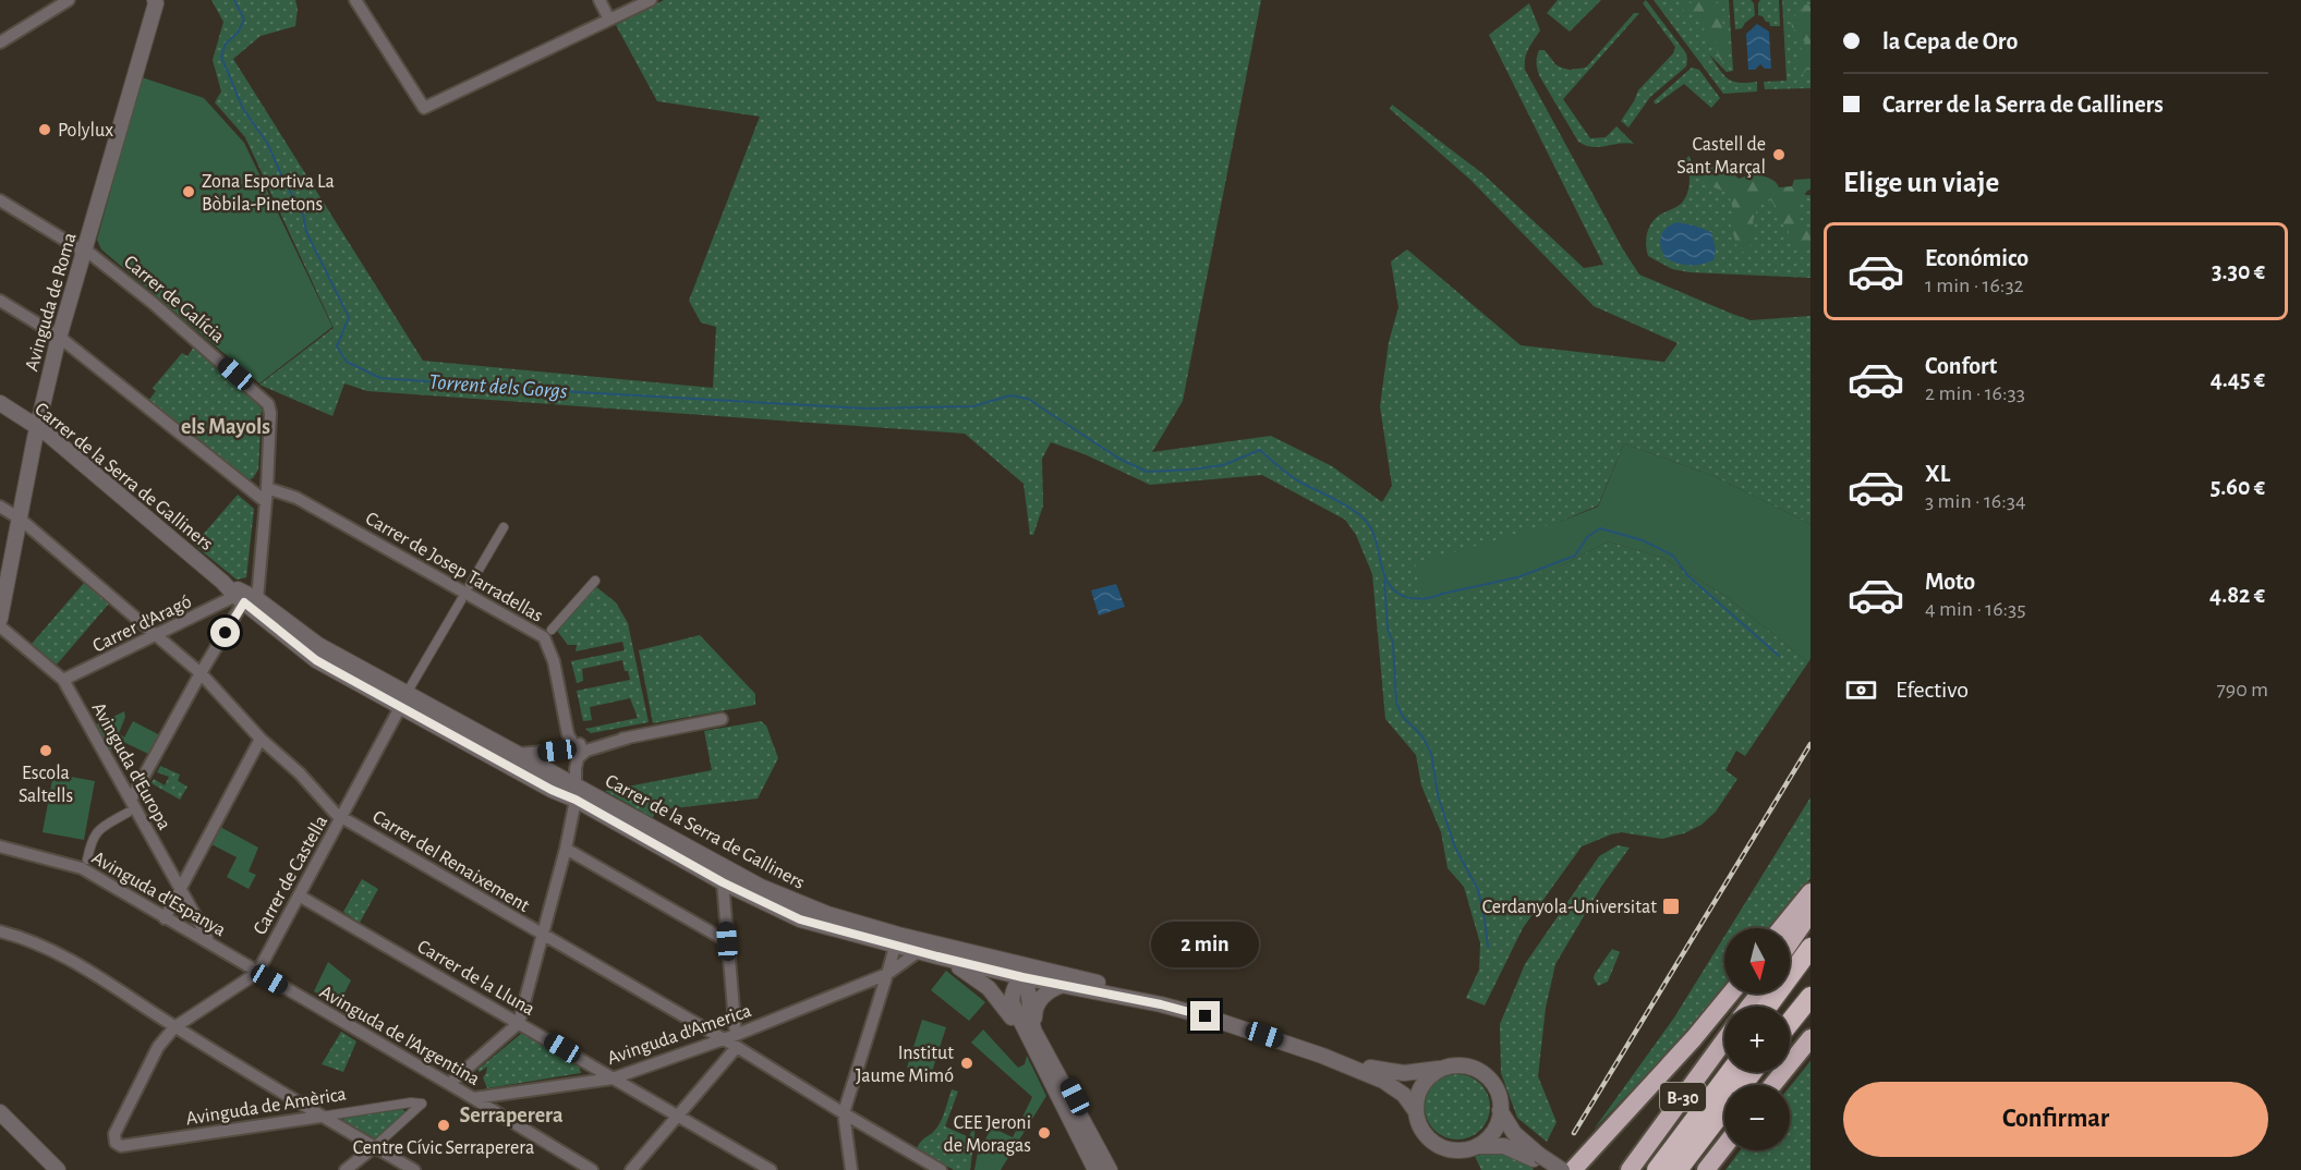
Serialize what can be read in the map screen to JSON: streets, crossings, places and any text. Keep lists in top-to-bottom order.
{
  "streets": {
    "highway": ["B-30"],
    "street": [
      "Carrer de Galícia",
      "Avinguda de Roma",
      "Carrer de la Serra de Galliners",
      "Carrer de Josep Tarradellas",
      "Carrer d'Aragó",
      "Avinguda d'Europa",
      "Carrer del Renaixement",
      "Carrer de Castella",
      "Avinguda d'Espanya",
      "Carrer de la Lluna",
      "Avinguda d'America",
      "Avinguda de l'Argentina",
      "Avinguda de Amèrica"
    ]
  },
  "crossings": [
    ["Carrer de Galícia", "Avinguda de Roma"],
    ["Carrer de Galícia", "Carrer de la Serra de Galliners"],
    ["Carrer de Galícia", "Carrer de Josep Tarradellas"],
    ["Carrer de Galícia", "Carrer d'Aragó"],
    ["Avinguda de Roma", "Carrer de la Serra de Galliners"],
    ["Avinguda de Roma", "Carrer del Renaixement"],
    ["Carrer de la Serra de Galliners", "Carrer d'Aragó"],
    ["Carrer de la Serra de Galliners", "Carrer de Castella"],
    ["Carrer de la Serra de Galliners", "Avinguda d'America"],
    ["Carrer d'Aragó", "Avinguda d'Europa"],
    ["Carrer d'Aragó", "Carrer del Renaixement"],
    ["Avinguda d'Europa", "Avinguda d'Espanya"],
    ["Carrer del Renaixement", "Carrer de Castella"],
    ["Carrer del Renaixement", "Avinguda d'America"],
    ["Carrer de Castella", "Avinguda d'Espanya"],
    ["Carrer de Castella", "Carrer de la Lluna"],
    ["Carrer de Castella", "Avinguda de l'Argentina"],
    ["Carrer de Castella", "Avinguda de Amèrica"],
    ["Avinguda d'Espanya", "Avinguda de l'Argentina"],
    ["Carrer de la Lluna", "Avinguda d'America"],
    ["Avinguda d'America", "Avinguda de l'Argentina"]
  ],
  "districts": ["els Mayols", "Serraperera"],
  "water": ["Torrent dels Gorgs"],
  "places": {
    "other": [
      "Polylux",
      "Castell de Sant Marçal",
      "Zona Esportiva La Bòbila-Pinetons",
      "Escola Saltells",
      "Institut Jaume Mimó",
      "Centre Cívic Serraperera",
      "CEE Jeroni de Moragas"
    ],
    "transit": ["Cerdanyola-Universitat"]
  },
  "north": "bottom",
  "page": {
    "banner": ["la Cepa de Oro", "Carrer de la Serra de Galliners"],
    "heading": "Elige un viaje",
    "list": [
      {
        "name": "Económico",
        "note": "1 min · 16:32",
        "value": "3.30 €"
      },
      {
        "name": "Confort",
        "note": "2 min · 16:33",
        "value": "4.45 €"
      },
      {
        "name": "XL",
        "note": "3 min · 16:34",
        "value": "5.60 €"
      },
      {
        "name": "Moto",
        "note": "4 min · 16:35",
        "value": "4.82 €"
      }
    ],
    "pay": ["Efectivo", "790 m"],
    "bubble": "2 min",
    "map_buttons": ["+", "−"],
    "buttons": "Confirmar"
  }
}
